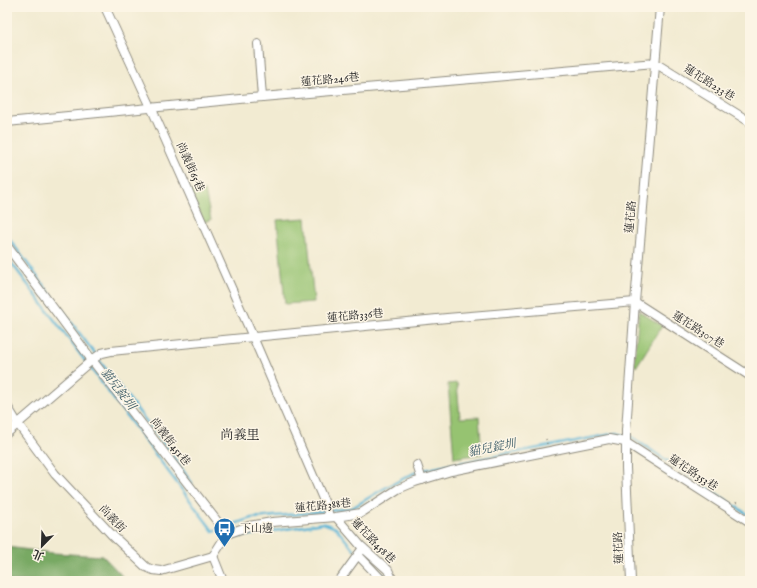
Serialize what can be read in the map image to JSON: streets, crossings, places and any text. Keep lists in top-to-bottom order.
{
  "streets": {
    "street": [
      "蓮花路246巷",
      "蓮花路233巷",
      "尚義街65巷",
      "蓮花路",
      "蓮花路336巷",
      "蓮花路307巷",
      "尚義街451巷",
      "蓮花路353巷",
      "蓮花路388巷",
      "尚義街",
      "蓮花路458巷"
    ]
  },
  "crossings": [
    ["蓮花路246巷", "蓮花路233巷"],
    ["蓮花路246巷", "尚義街65巷"],
    ["蓮花路246巷", "蓮花路"],
    ["蓮花路233巷", "蓮花路"],
    ["尚義街65巷", "蓮花路336巷"],
    ["尚義街65巷", "蓮花路388巷"],
    ["尚義街65巷", "蓮花路458巷"],
    ["蓮花路", "蓮花路336巷"],
    ["蓮花路", "蓮花路307巷"],
    ["蓮花路", "蓮花路353巷"],
    ["蓮花路", "蓮花路388巷"],
    ["蓮花路336巷", "蓮花路307巷"],
    ["蓮花路336巷", "尚義街451巷"],
    ["蓮花路336巷", "尚義街"],
    ["尚義街451巷", "蓮花路388巷"],
    ["蓮花路353巷", "蓮花路388巷"],
    ["蓮花路388巷", "蓮花路458巷"]
  ],
  "districts": ["尚義里"],
  "water": ["貓兒錠圳"],
  "places": {
    "bus stop": ["下山邊"]
  },
  "north": "bottom left"
}
